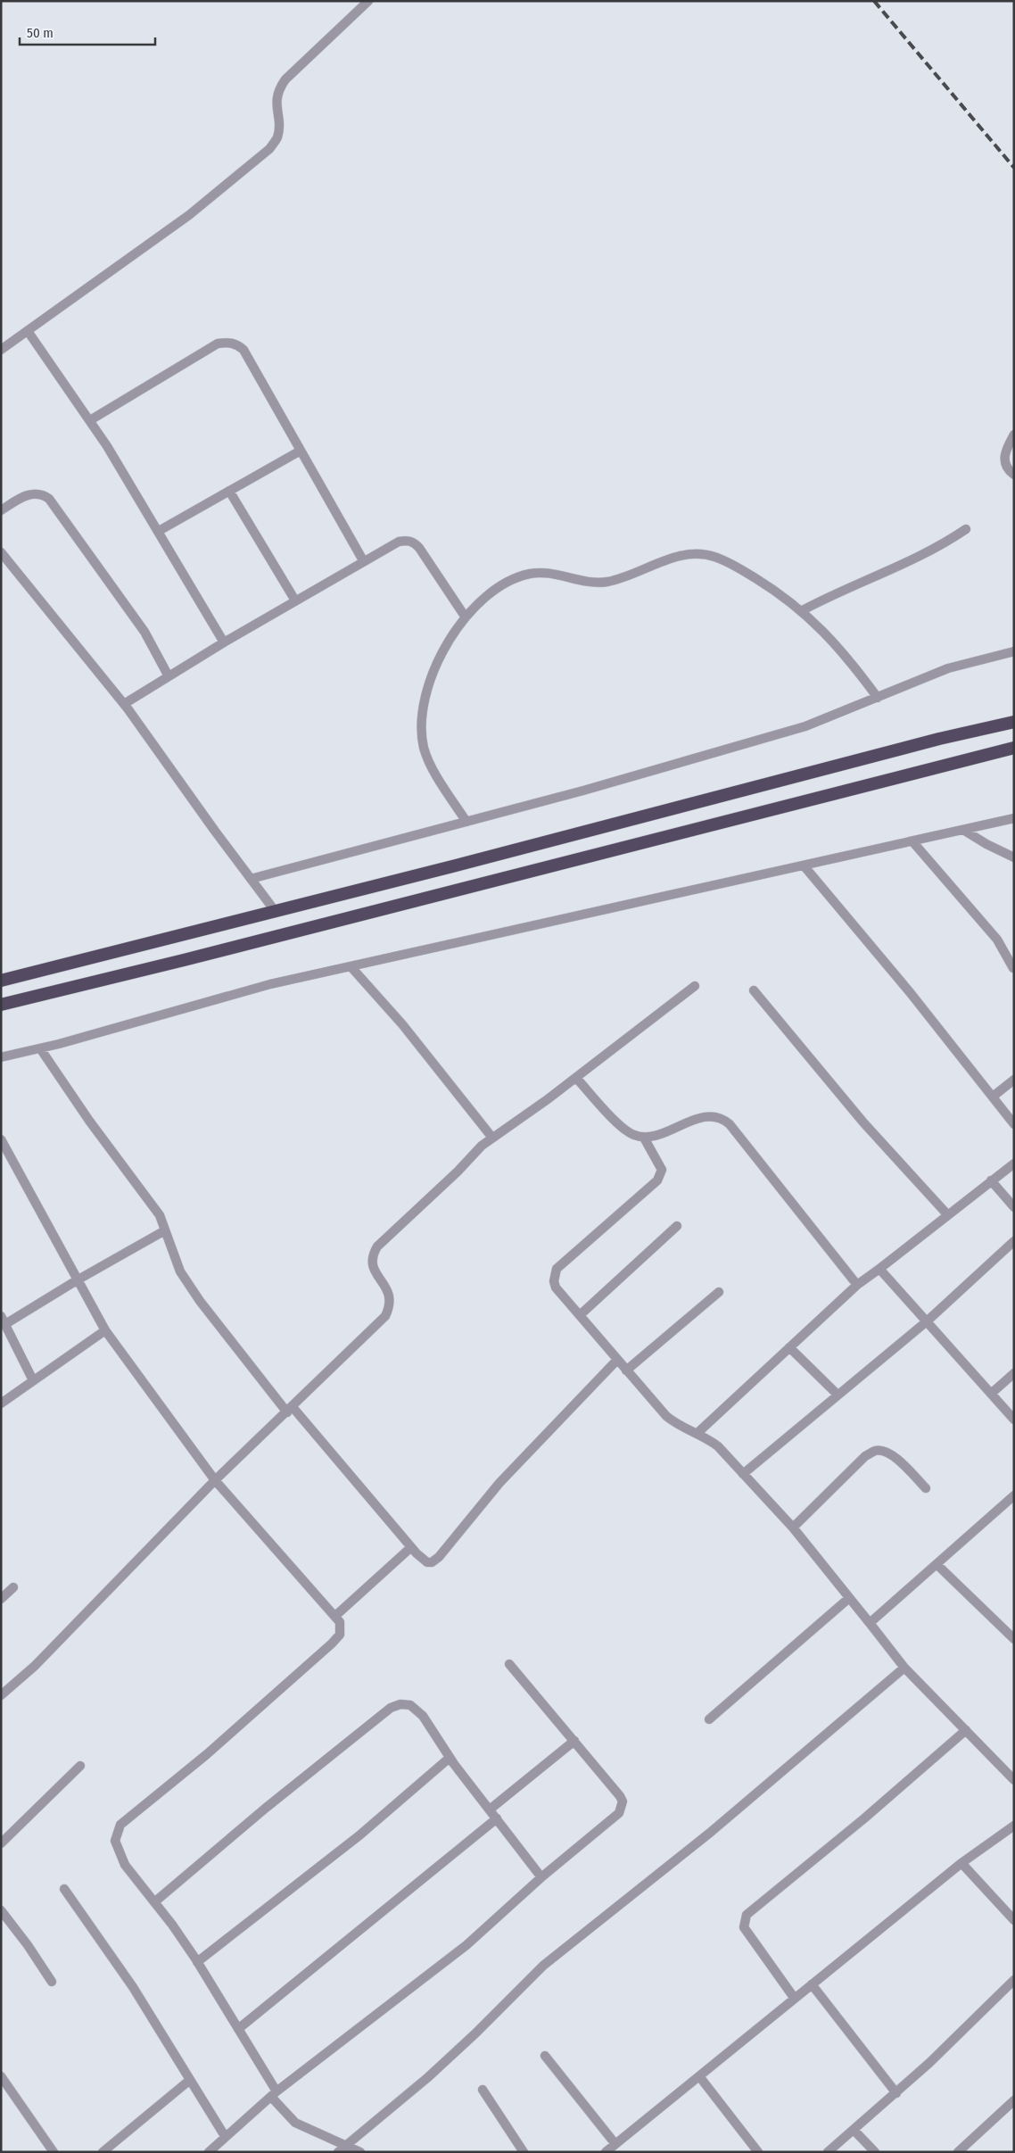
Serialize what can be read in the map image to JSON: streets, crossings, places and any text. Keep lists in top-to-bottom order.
{
  "scale_bar": "50 m"
}
